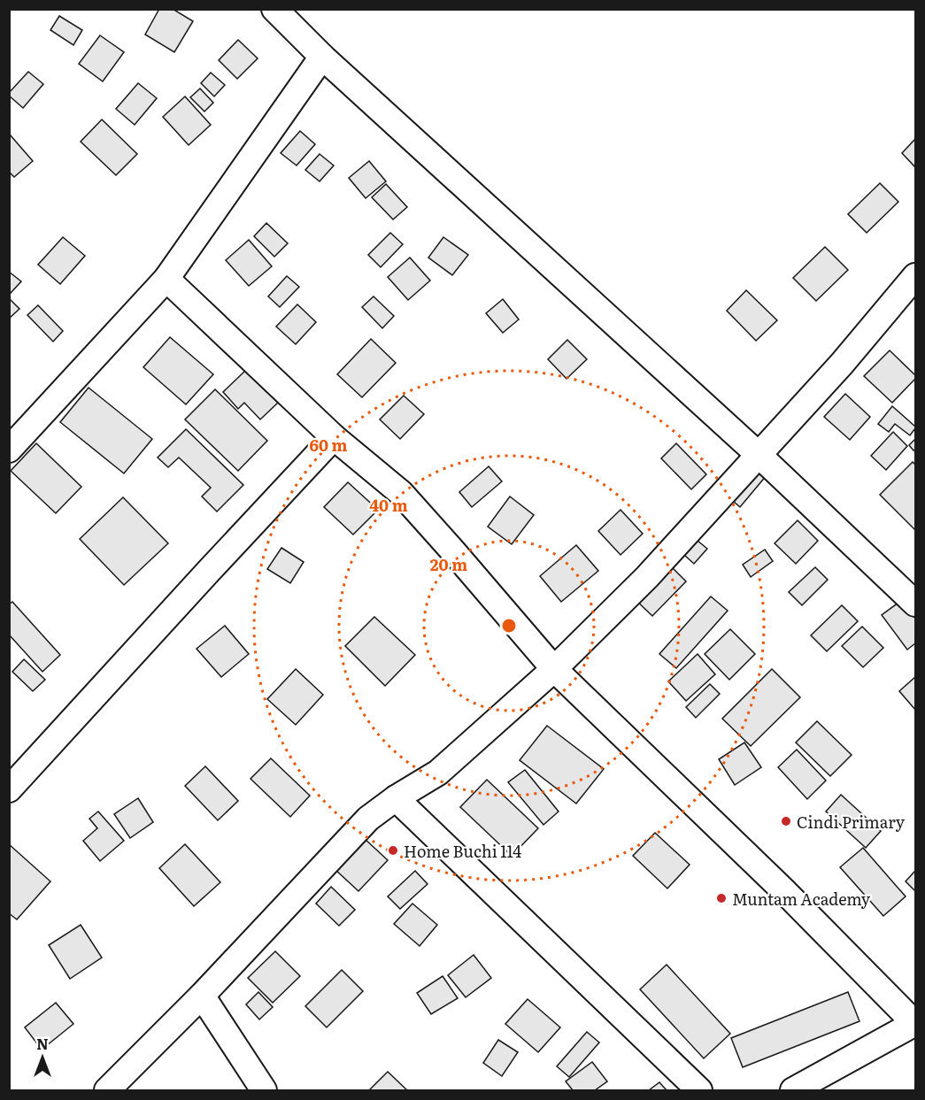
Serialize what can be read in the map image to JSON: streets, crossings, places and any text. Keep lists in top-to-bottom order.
{
  "places": ["Cindi Primary", "Home Buchi 114", "Muntam Academy"],
  "north": "top",
  "rings": ["60 m", "40 m", "20 m"]
}
